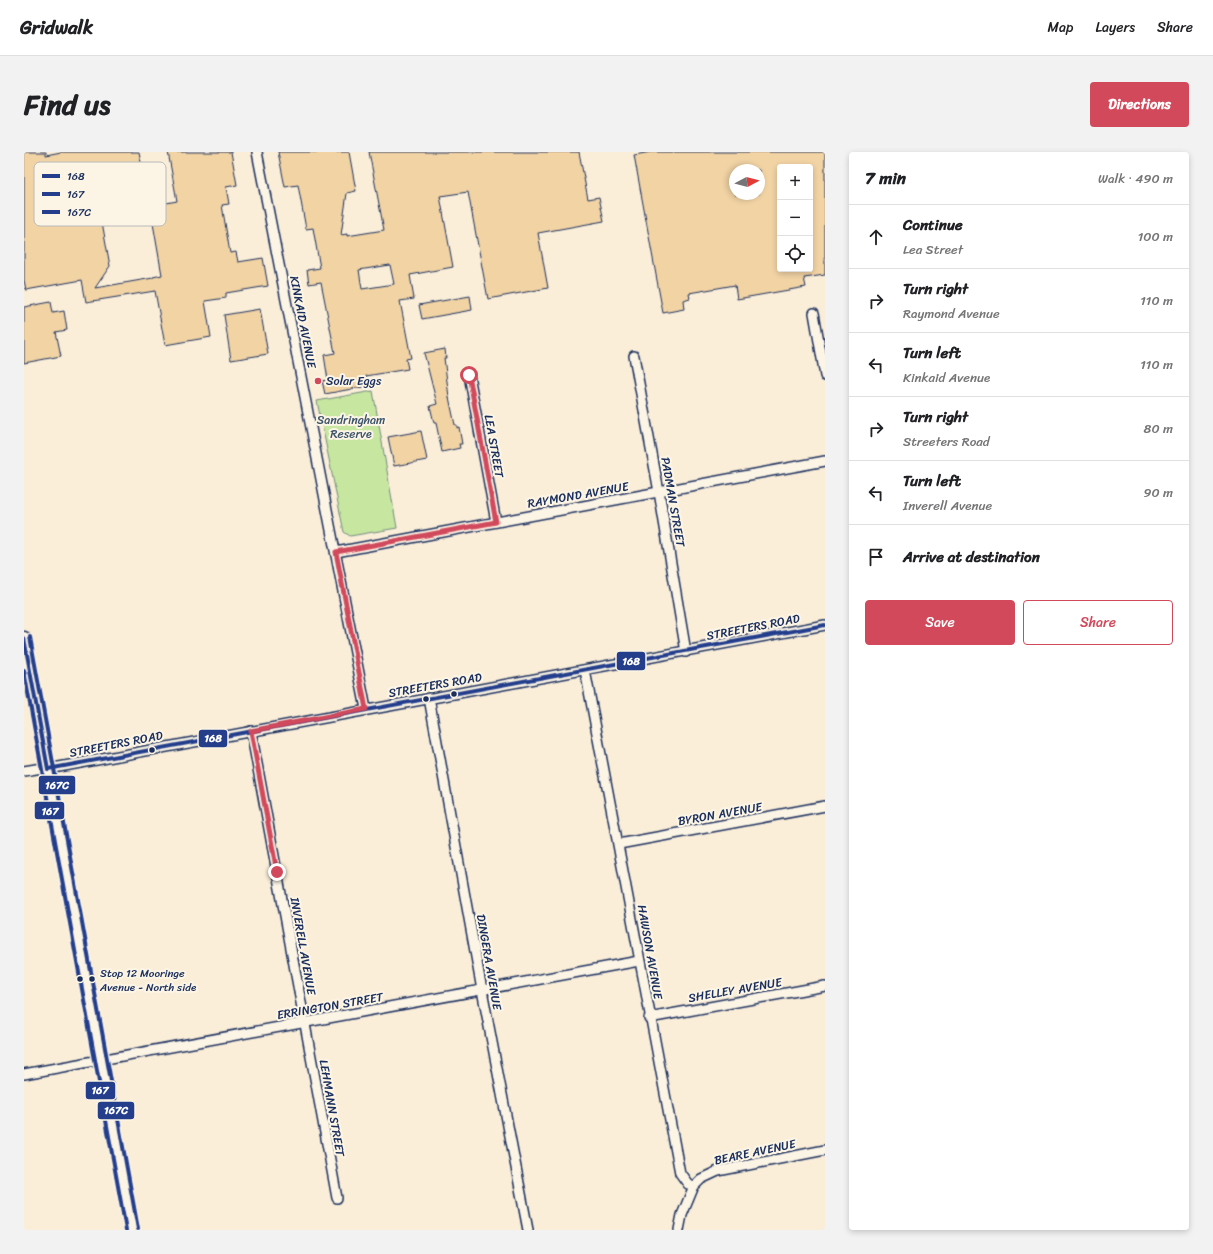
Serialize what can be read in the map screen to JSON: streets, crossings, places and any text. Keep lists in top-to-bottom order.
{
  "streets": {
    "street": [
      "KINKAID AVENUE",
      "LEA STREET",
      "RAYMOND AVENUE",
      "PADMAN STREET",
      "STREETERS ROAD",
      "BYRON AVENUE",
      "INVERELL AVENUE",
      "HAWSON AVENUE",
      "DINGERA AVENUE",
      "SHELLEY AVENUE",
      "ERRINGTON STREET",
      "LEHMANN STREET",
      "BEARE AVENUE"
    ]
  },
  "crossings": [
    ["KINKAID AVENUE", "RAYMOND AVENUE"],
    ["KINKAID AVENUE", "STREETERS ROAD"],
    ["LEA STREET", "RAYMOND AVENUE"],
    ["RAYMOND AVENUE", "PADMAN STREET"],
    ["PADMAN STREET", "STREETERS ROAD"],
    ["STREETERS ROAD", "INVERELL AVENUE"],
    ["STREETERS ROAD", "HAWSON AVENUE"],
    ["STREETERS ROAD", "DINGERA AVENUE"],
    ["BYRON AVENUE", "HAWSON AVENUE"],
    ["INVERELL AVENUE", "ERRINGTON STREET"],
    ["INVERELL AVENUE", "LEHMANN STREET"],
    ["HAWSON AVENUE", "SHELLEY AVENUE"],
    ["HAWSON AVENUE", "ERRINGTON STREET"],
    ["HAWSON AVENUE", "BEARE AVENUE"],
    ["DINGERA AVENUE", "ERRINGTON STREET"],
    ["ERRINGTON STREET", "LEHMANN STREET"]
  ],
  "parks": ["Sandringham Reserve"],
  "places": ["Solar Eggs", "Stop 12 Mooringe Avenue - North side"],
  "lines": ["transit line 168", "transit line 167C", "transit line 167"],
  "legend": ["168", "167", "167C"],
  "north": "right",
  "page": {
    "header": "Gridwalk",
    "nav": ["Map", "Layers", "Share"],
    "title": "Find us",
    "buttons": [
      "Directions",
      ["Save", "Share"]
    ],
    "heading": ["7 min", "Walk · 490 m"],
    "map_buttons": ["+", "−"],
    "list": [
      ["Continue", "Lea Street", "100 m"],
      ["Turn right", "Raymond Avenue", "110 m"],
      ["Turn left", "Kinkaid Avenue", "110 m"],
      ["Turn right", "Streeters Road", "80 m"],
      ["Turn left", "Inverell Avenue", "90 m"],
      "Arrive at destination"
    ]
  }
}
